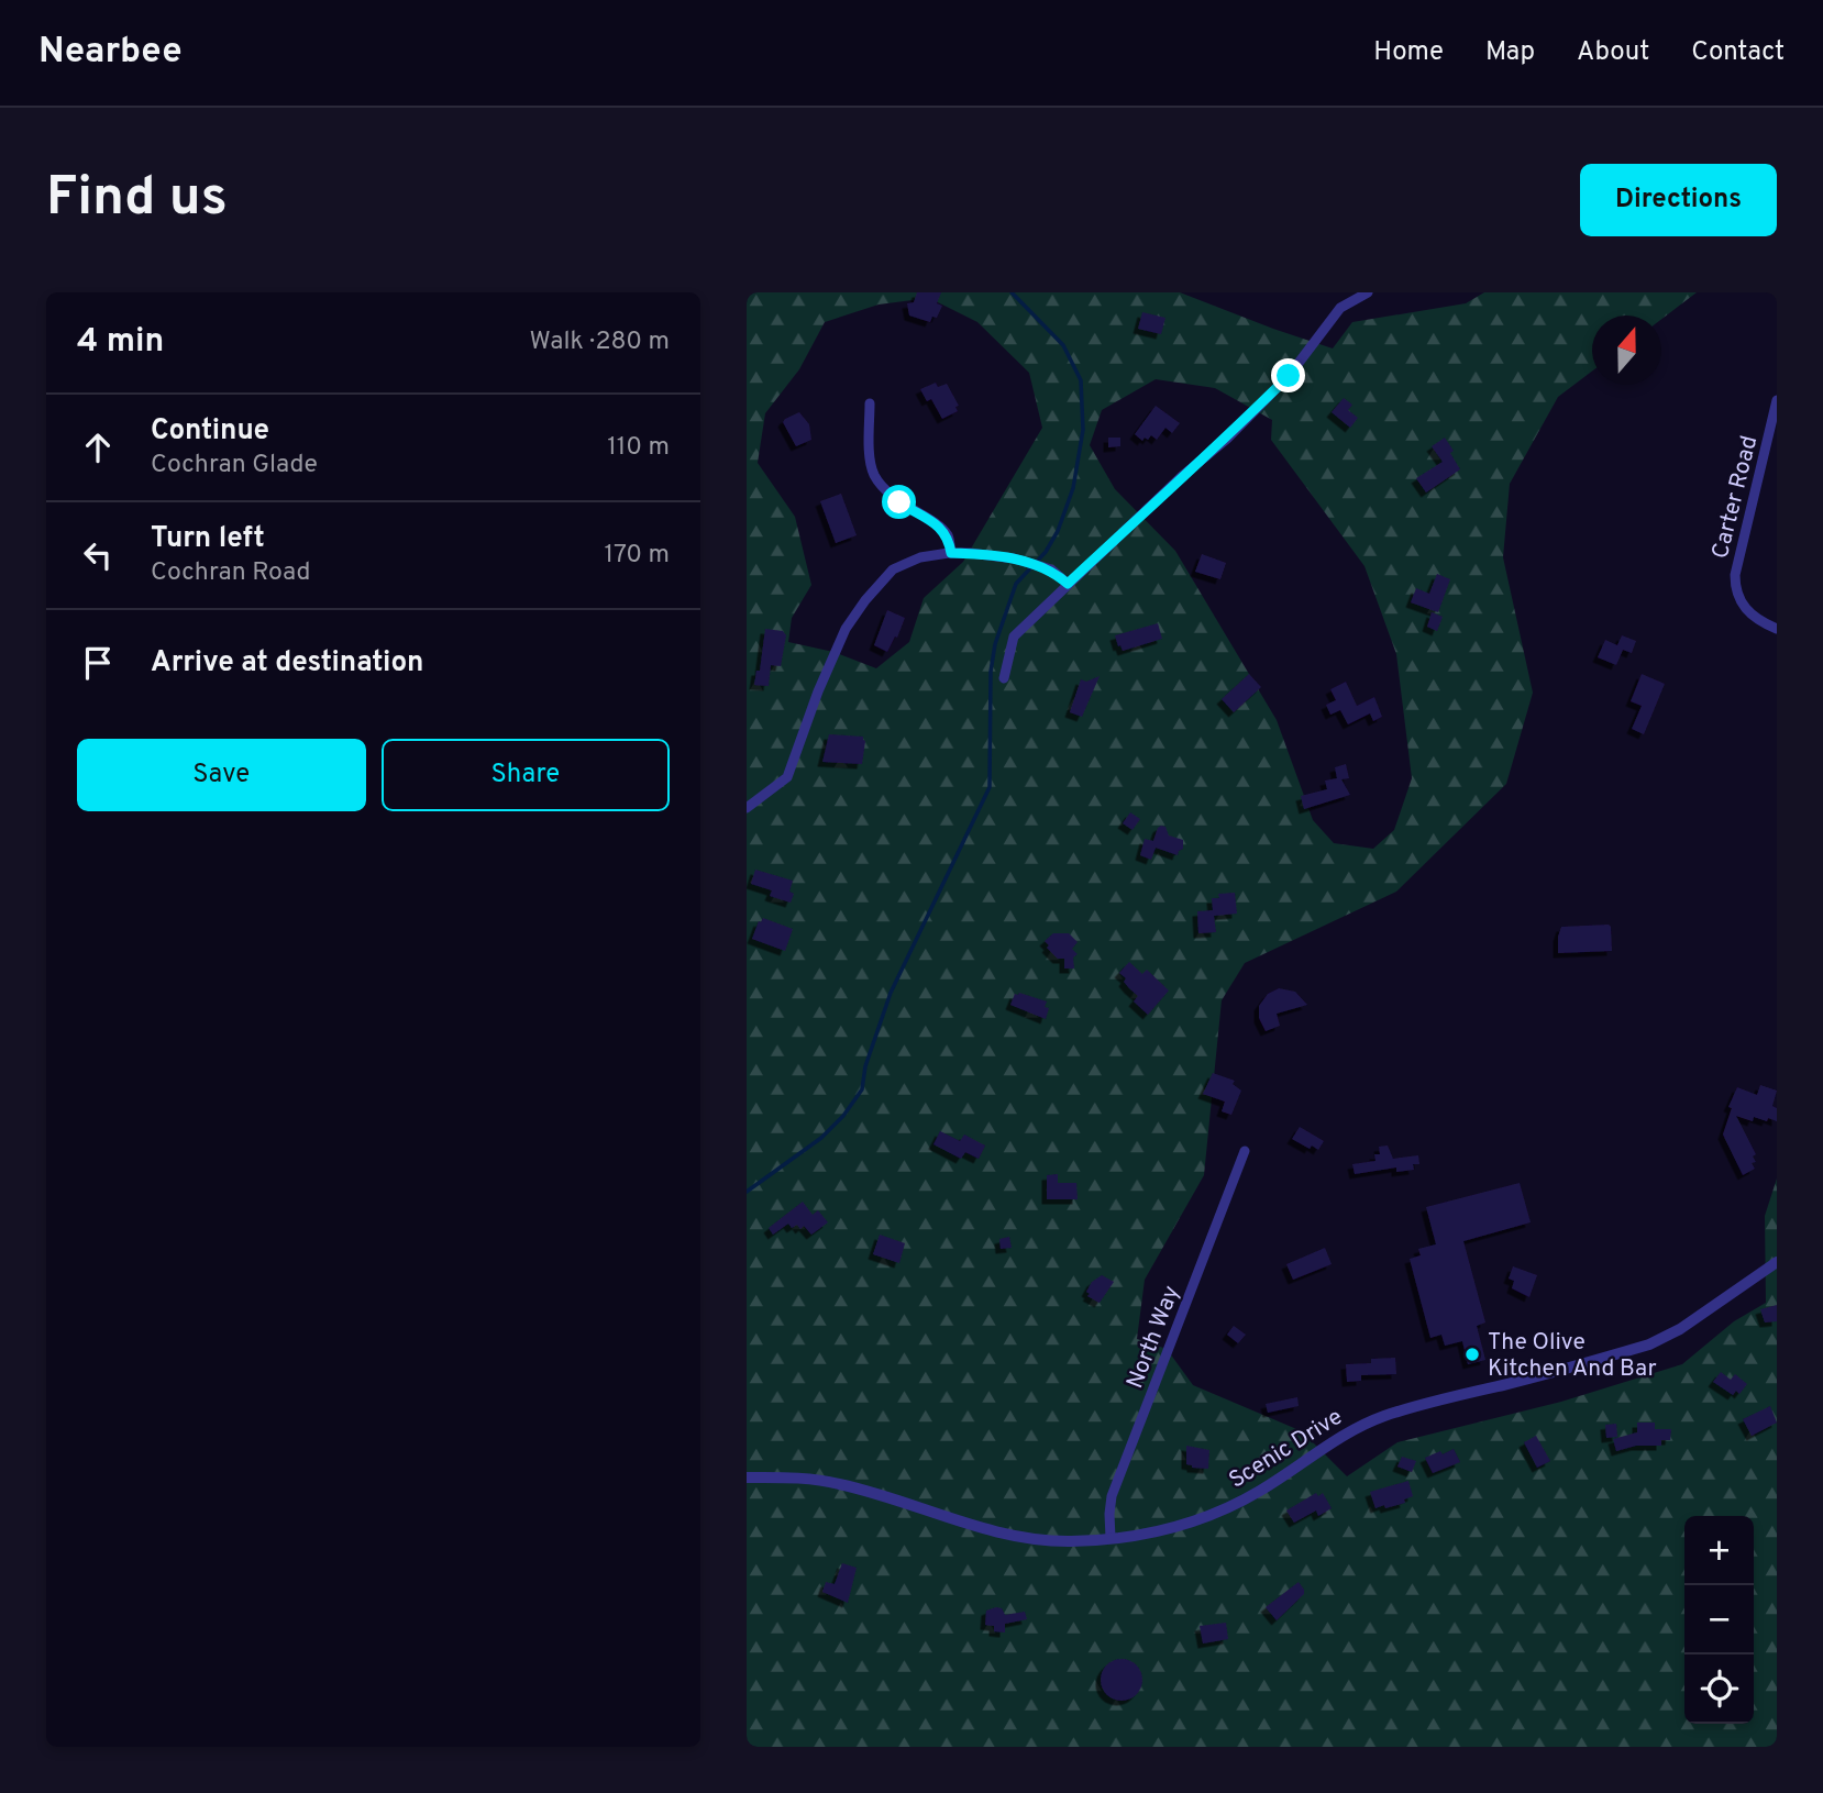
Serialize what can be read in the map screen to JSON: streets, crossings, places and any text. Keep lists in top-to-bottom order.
{
  "streets": {
    "street": ["Carter Road", "North Way", "Scenic Drive"]
  },
  "crossings": [
    ["North Way", "Scenic Drive"]
  ],
  "places": ["The Olive Kitchen And Bar"],
  "north": "top",
  "page": {
    "header": "Nearbee",
    "nav": [
      "Home",
      "Map",
      "About",
      "Contact"
    ],
    "buttons": [
      "Directions",
      ["Save", "Share"]
    ],
    "title": "Find us",
    "heading": ["4 min", "Walk · 280 m"],
    "list": [
      ["Continue", "Cochran Glade", "110 m"],
      ["Turn left", "Cochran Road", "170 m"],
      "Arrive at destination"
    ],
    "map_buttons": ["+", "−"]
  }
}
